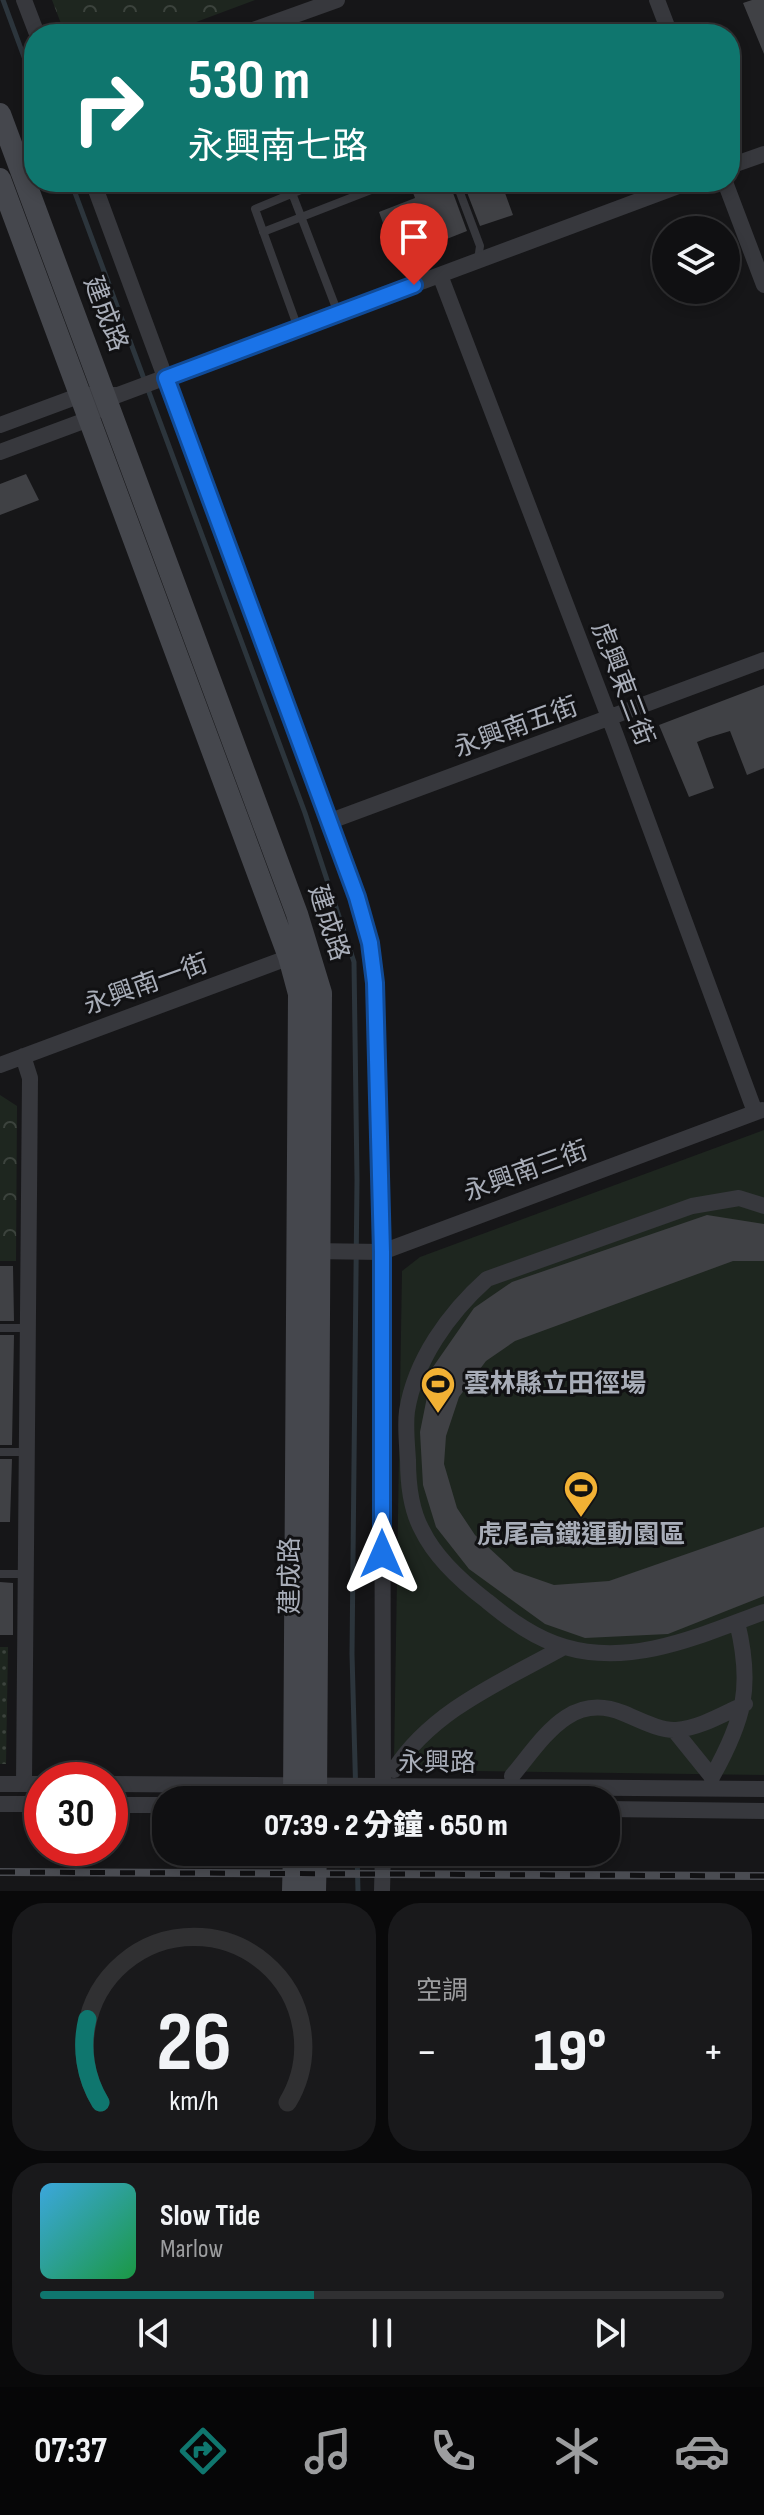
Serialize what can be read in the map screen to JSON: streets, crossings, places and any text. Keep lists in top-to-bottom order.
{
  "streets": {
    "street": [
      "建成路",
      "虎興東三街",
      "永興南五街",
      "永興南一街",
      "永興南三街",
      "永興路"
    ]
  },
  "crossings": [
    ["建成路", "永興南五街"],
    ["建成路", "永興南一街"],
    ["建成路", "永興南三街"],
    ["虎興東三街", "永興南五街"],
    ["虎興東三街", "永興南三街"]
  ],
  "places": {
    "sports": ["雲林縣立田徑場", "虎尾高鐵運動園區"]
  },
  "page": {
    "turn": ["530 m", "永興南七路"],
    "limit": "30",
    "trip": "07:39 · 2 分鐘 · 650 m",
    "tile": "空調",
    "heat": ["−", "19°", "+"],
    "song": ["Slow Tide", "Marlow"],
    "tabs": "07:37",
    "gauge": ["26", "km/h"]
  }
}
